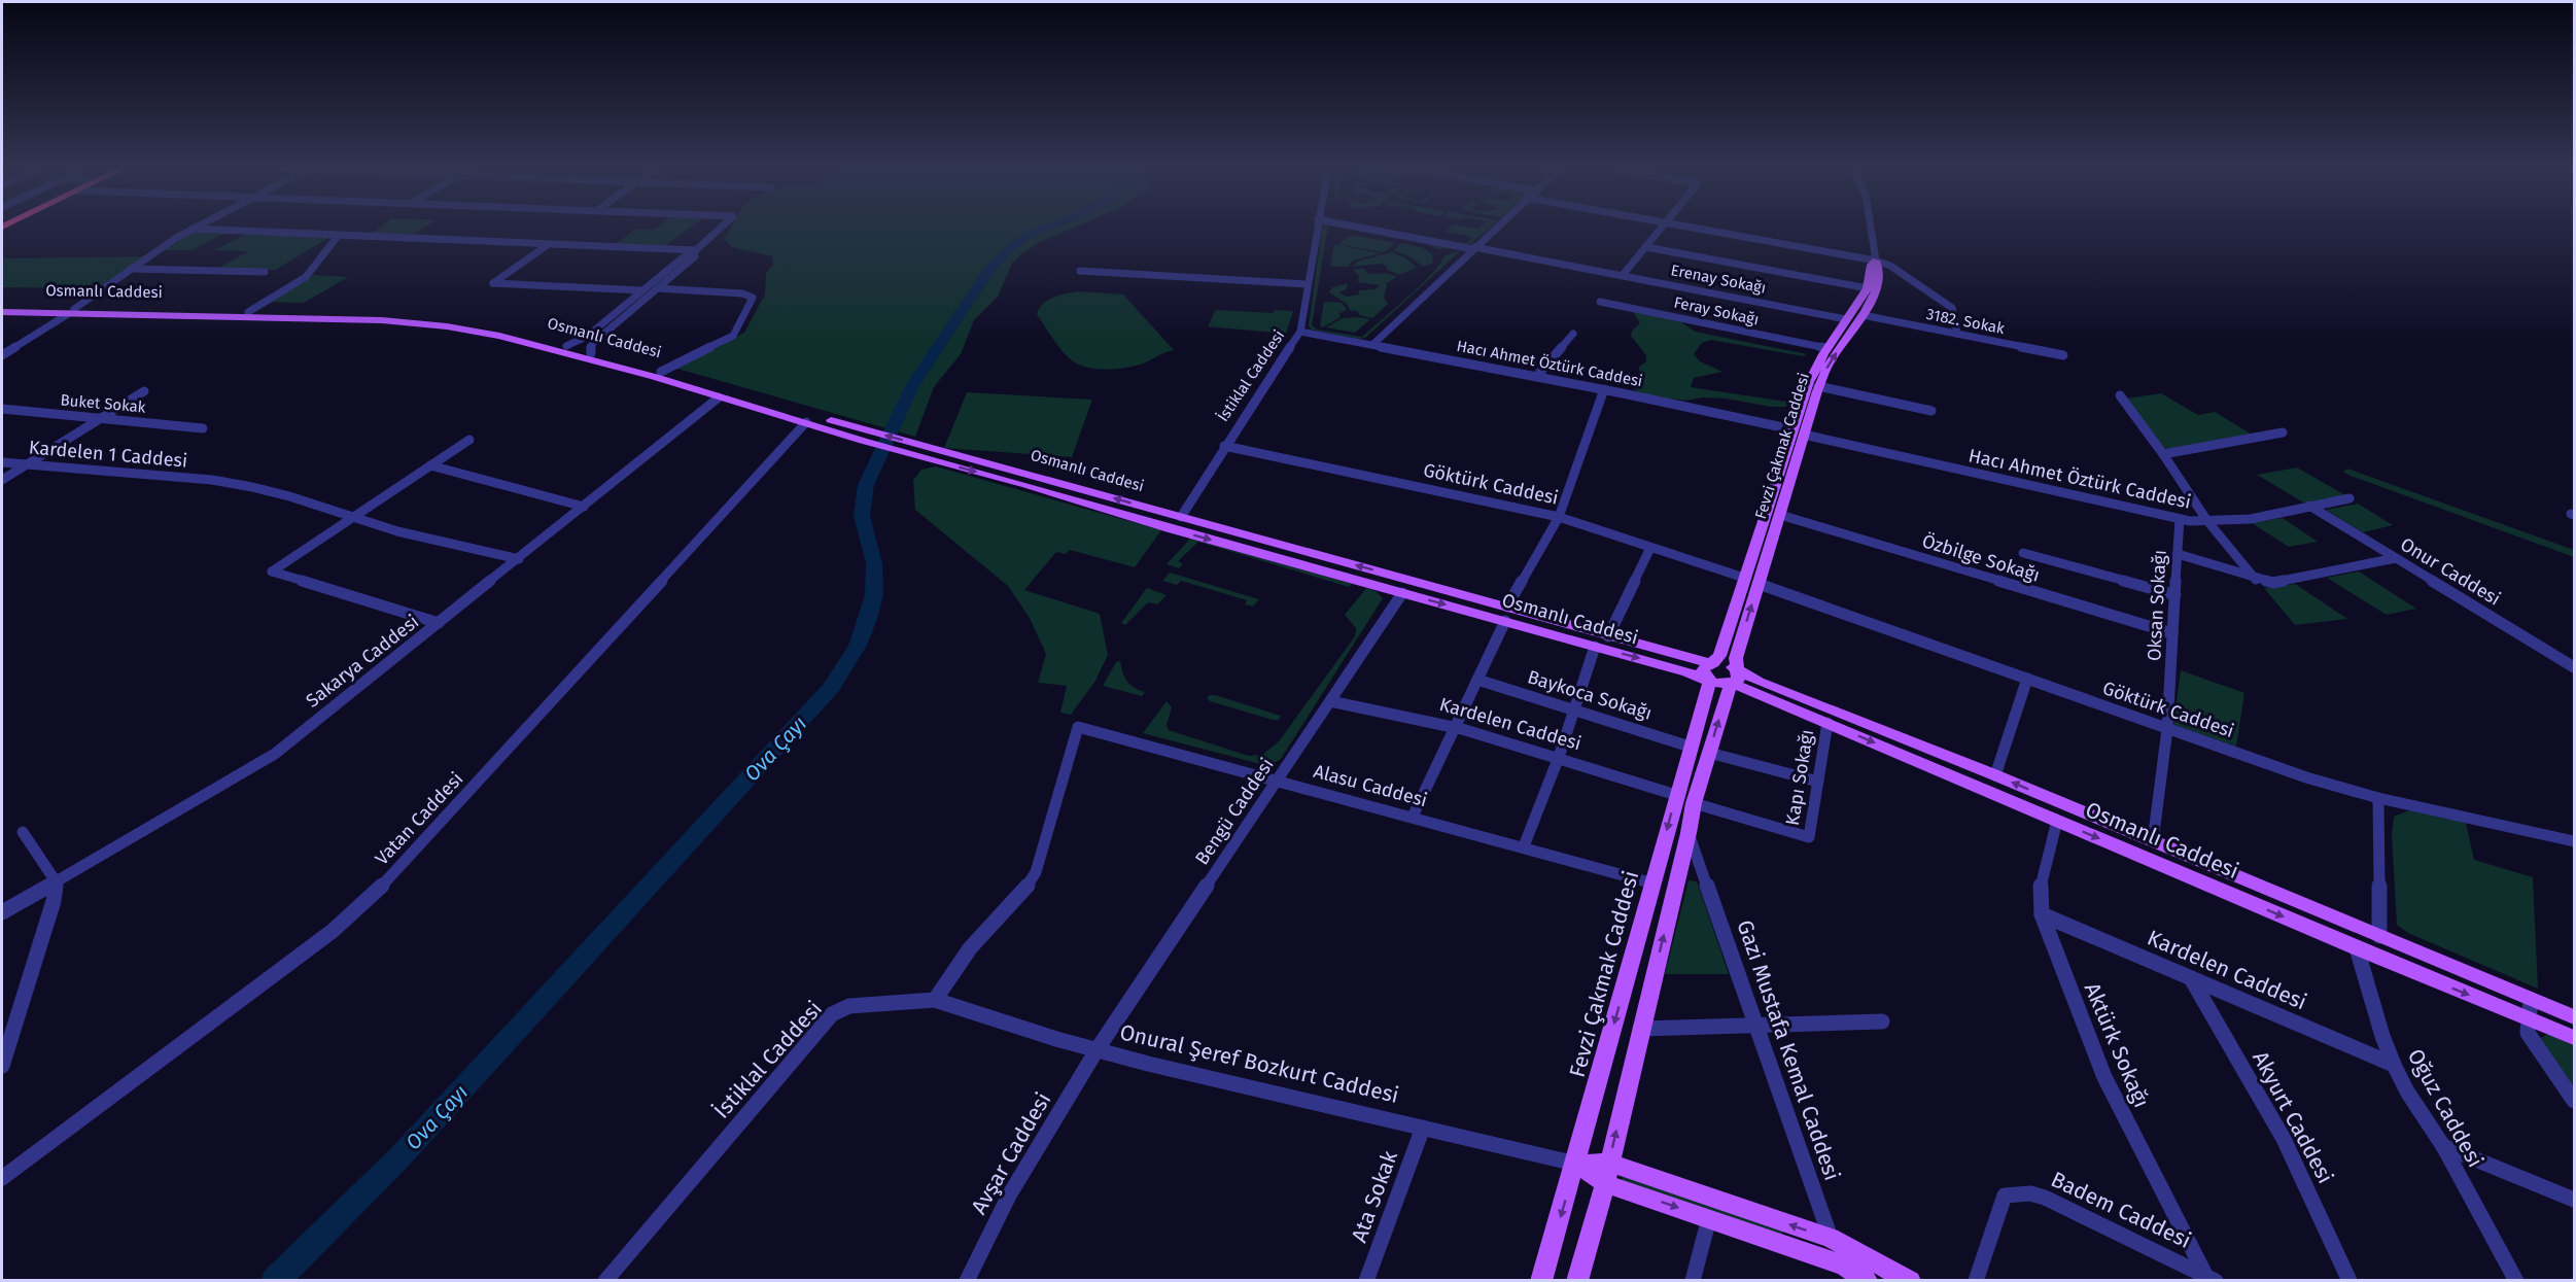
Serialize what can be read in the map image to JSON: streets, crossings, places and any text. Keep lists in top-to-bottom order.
{
  "streets": {
    "main road": ["Osmanlı Caddesi", "Fevzi Çakmak Caddesi", "Onural Şeref Bozkurt Caddesi"],
    "street": [
      "Erenay Sokağı",
      "Feray Sokağı",
      "3182. Sokak",
      "Hacı Ahmet Öztürk Caddesi",
      "İstiklal Caddesi",
      "Buket Sokak",
      "Kardelen 1 Caddesi",
      "Göktürk Caddesi",
      "Özbilge Sokağı",
      "Onur Caddesi",
      "Oksan Sokağı",
      "Sakarya Caddesi",
      "Baykoca Sokağı",
      "Kardelen Caddesi",
      "Kapı Sokağı",
      "Alasu Caddesi",
      "Bengü Caddesi",
      "Vatan Caddesi",
      "Aktürk Sokağı",
      "Gazi Mustafa Kemal Caddesi",
      "Oğuz Caddesi",
      "Akyurt Caddesi",
      "Avşar Caddesi",
      "Ata Sokak",
      "Badem Caddesi"
    ]
  },
  "crossings": [
    ["Erenay Sokağı", "Fevzi Çakmak Caddesi"],
    ["Osmanlı Caddesi", "İstiklal Caddesi"],
    ["Osmanlı Caddesi", "Fevzi Çakmak Caddesi"],
    ["Osmanlı Caddesi", "Oksan Sokağı"],
    ["Osmanlı Caddesi", "Sakarya Caddesi"],
    ["Osmanlı Caddesi", "Kapı Sokağı"],
    ["Osmanlı Caddesi", "Bengü Caddesi"],
    ["Osmanlı Caddesi", "Vatan Caddesi"],
    ["Osmanlı Caddesi", "Aktürk Sokağı"],
    ["Osmanlı Caddesi", "Oğuz Caddesi"],
    ["Feray Sokağı", "Fevzi Çakmak Caddesi"],
    ["3182. Sokak", "Fevzi Çakmak Caddesi"],
    ["Hacı Ahmet Öztürk Caddesi", "İstiklal Caddesi"],
    ["Hacı Ahmet Öztürk Caddesi", "Fevzi Çakmak Caddesi"],
    ["Hacı Ahmet Öztürk Caddesi", "Onur Caddesi"],
    ["Hacı Ahmet Öztürk Caddesi", "Oksan Sokağı"],
    ["İstiklal Caddesi", "Göktürk Caddesi"],
    ["İstiklal Caddesi", "Alasu Caddesi"],
    ["İstiklal Caddesi", "Onural Şeref Bozkurt Caddesi"],
    ["Fevzi Çakmak Caddesi", "Göktürk Caddesi"],
    ["Fevzi Çakmak Caddesi", "Özbilge Sokağı"],
    ["Fevzi Çakmak Caddesi", "Baykoca Sokağı"],
    ["Fevzi Çakmak Caddesi", "Kardelen Caddesi"],
    ["Fevzi Çakmak Caddesi", "Kapı Sokağı"],
    ["Fevzi Çakmak Caddesi", "Alasu Caddesi"],
    ["Fevzi Çakmak Caddesi", "Gazi Mustafa Kemal Caddesi"],
    ["Fevzi Çakmak Caddesi", "Onural Şeref Bozkurt Caddesi"],
    ["Kardelen 1 Caddesi", "Sakarya Caddesi"],
    ["Göktürk Caddesi", "Oksan Sokağı"],
    ["Özbilge Sokağı", "Oksan Sokağı"],
    ["Kardelen Caddesi", "Bengü Caddesi"],
    ["Kardelen Caddesi", "Aktürk Sokağı"],
    ["Kardelen Caddesi", "Oğuz Caddesi"],
    ["Kardelen Caddesi", "Akyurt Caddesi"],
    ["Alasu Caddesi", "Bengü Caddesi"],
    ["Alasu Caddesi", "Onural Şeref Bozkurt Caddesi"],
    ["Bengü Caddesi", "Onural Şeref Bozkurt Caddesi"],
    ["Bengü Caddesi", "Avşar Caddesi"],
    ["Aktürk Sokağı", "Badem Caddesi"],
    ["Gazi Mustafa Kemal Caddesi", "Onural Şeref Bozkurt Caddesi"],
    ["Onural Şeref Bozkurt Caddesi", "Avşar Caddesi"],
    ["Onural Şeref Bozkurt Caddesi", "Ata Sokak"]
  ],
  "water": ["Ova Çayı"]
}
